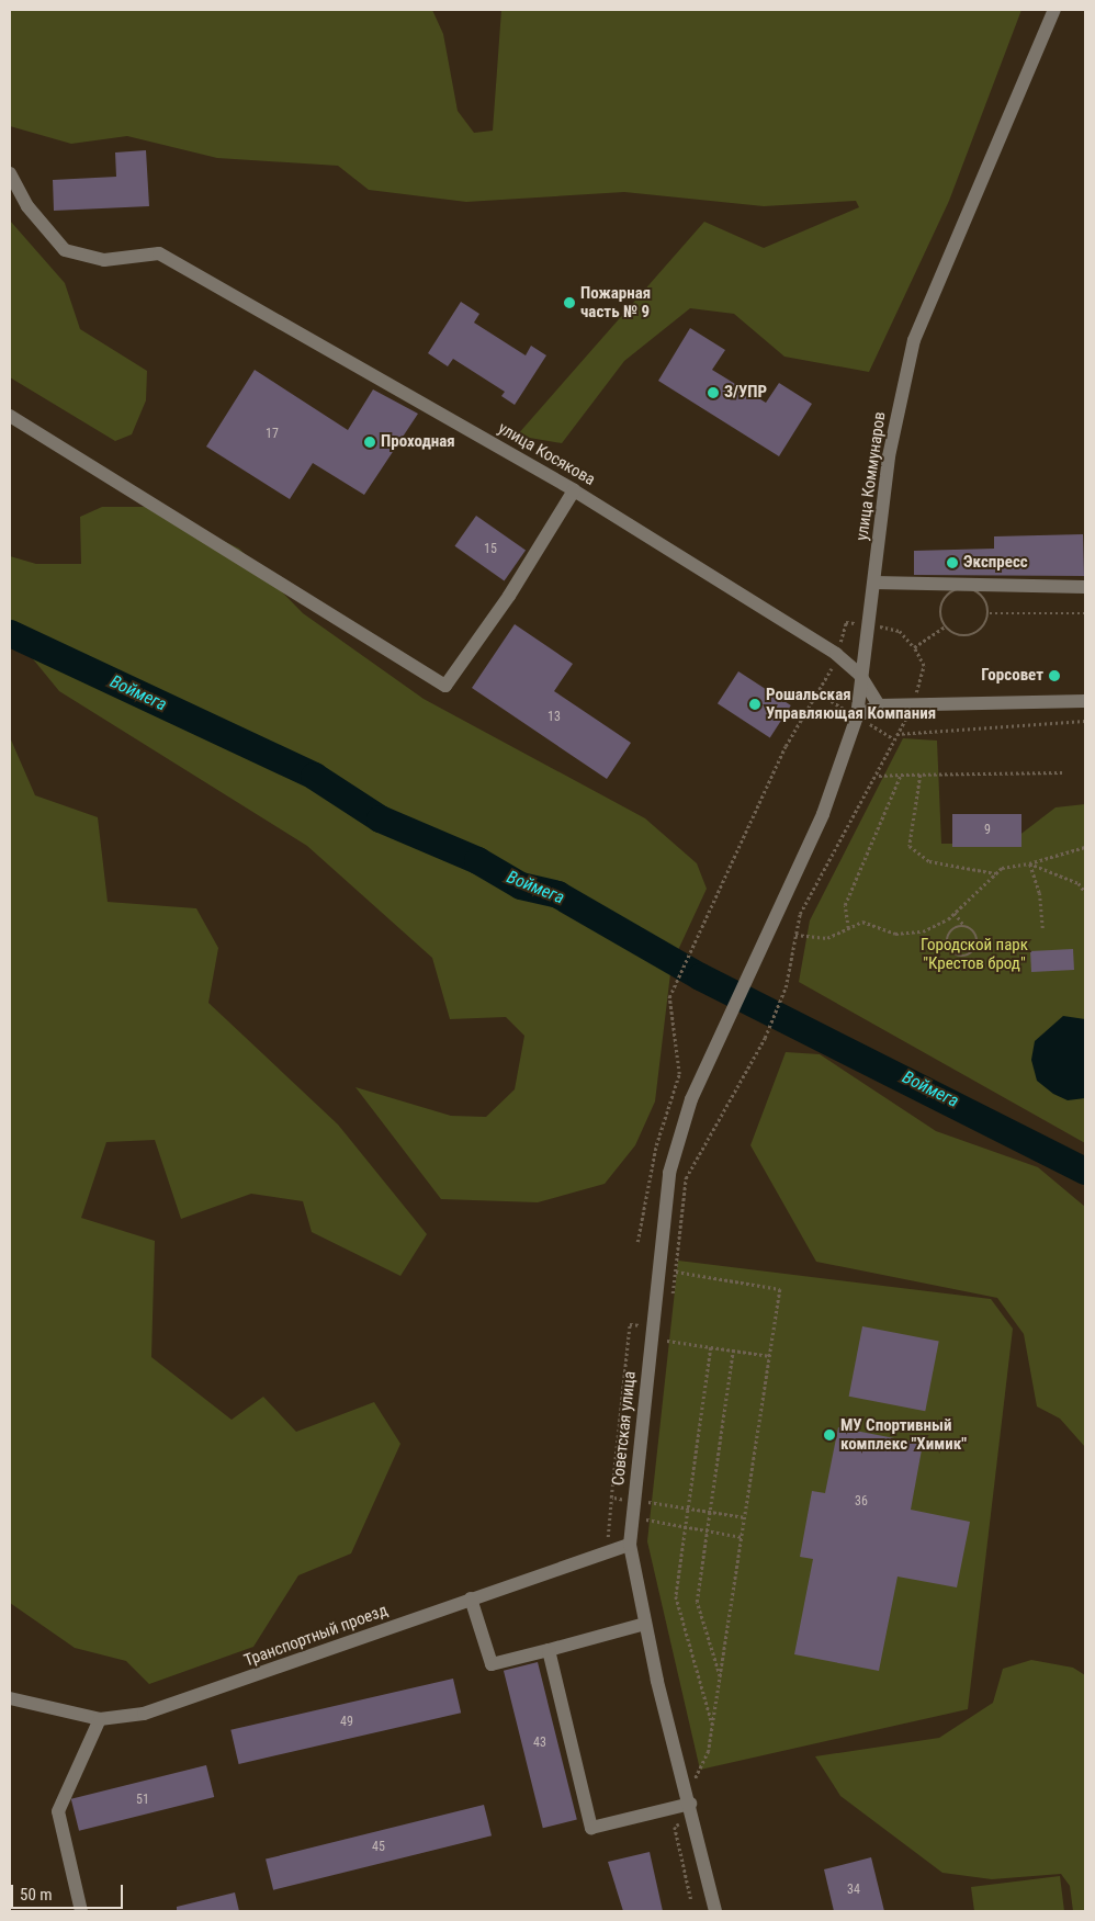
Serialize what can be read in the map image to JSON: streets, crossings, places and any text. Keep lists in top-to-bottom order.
{
  "streets": {
    "street": [
      "улица Косякова",
      "улица Коммунаров",
      "Советская улица",
      "Транспортный проезд"
    ]
  },
  "crossings": [
    ["улица Косякова", "улица Коммунаров"],
    ["улица Коммунаров", "Советская улица"],
    ["Советская улица", "Транспортный проезд"]
  ],
  "water": ["Воймега"],
  "parks": ["Городской парк \"Крестов брод\""],
  "places": [
    "Пожарная часть № 9",
    "З/УПР",
    "Проходная",
    "Экспресс",
    "Горсовет",
    "Рошальская Управляющая Компания",
    "МУ Спортивный комплекс \"Химик\""
  ],
  "house_numbers": [
    "17",
    "15",
    "13",
    "9",
    "36",
    "49",
    "43",
    "51",
    "45",
    "34"
  ],
  "scale_bar": "50 m"
}
